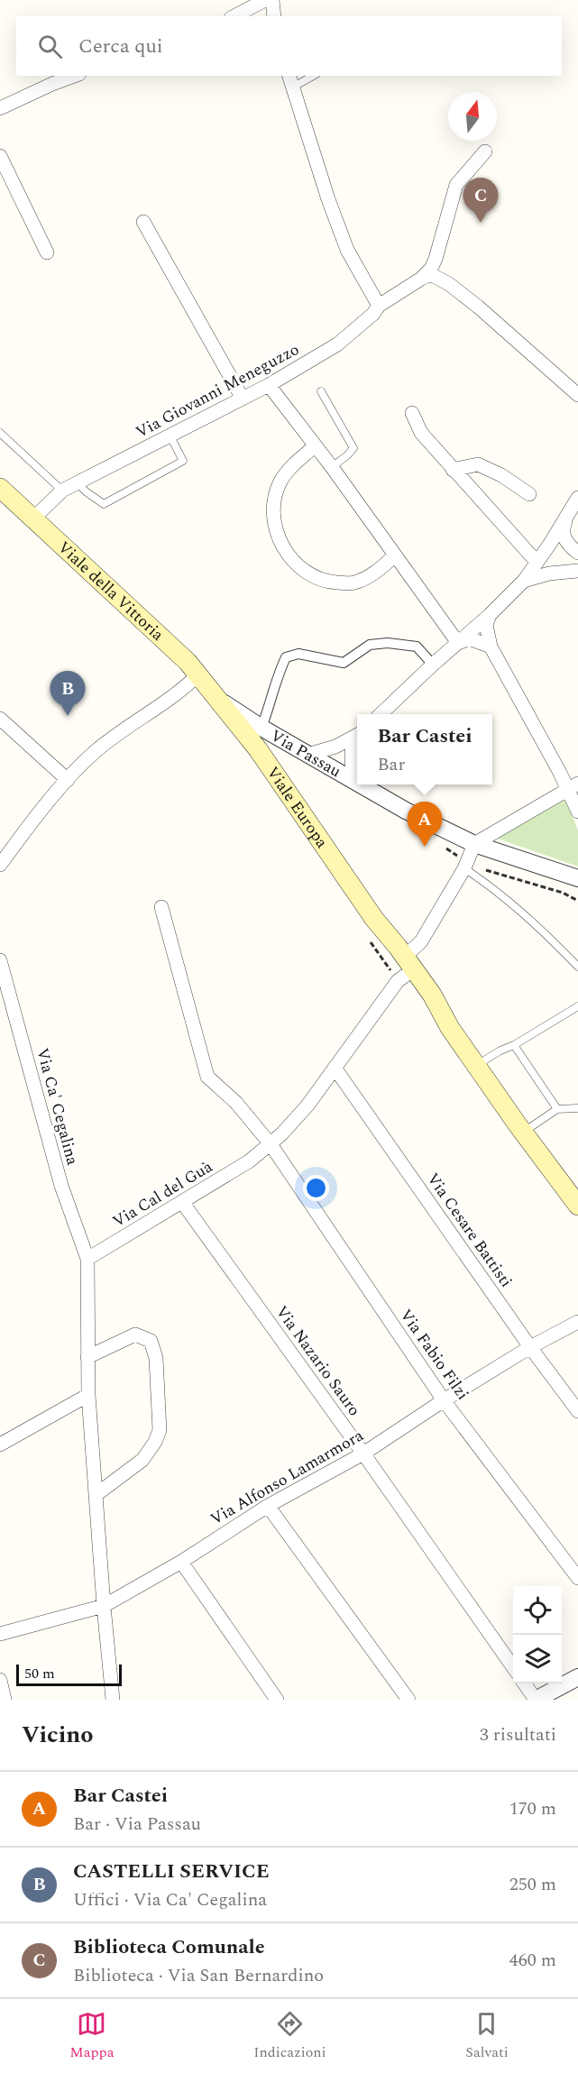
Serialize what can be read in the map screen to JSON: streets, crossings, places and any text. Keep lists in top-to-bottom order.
{
  "streets": {
    "main road": ["Viale della Vittoria", "Viale Europa"],
    "street": [
      "Via Giovanni Meneguzzo",
      "Via Passau",
      "Via Ca' Cegalina",
      "Via Cal del Guà",
      "Via Cesare Battisti",
      "Via Fabio Filzi",
      "Via Nazario Sauro",
      "Via Alfonso Lamarmora"
    ]
  },
  "crossings": [
    ["Via Giovanni Meneguzzo", "Viale della Vittoria"],
    ["Viale della Vittoria", "Via Passau"],
    ["Viale della Vittoria", "Viale Europa"],
    ["Via Passau", "Viale Europa"],
    ["Via Passau", "Via Cal del Guà"],
    ["Viale Europa", "Via Cal del Guà"],
    ["Via Ca' Cegalina", "Via Cal del Guà"],
    ["Via Cal del Guà", "Via Cesare Battisti"],
    ["Via Cal del Guà", "Via Fabio Filzi"],
    ["Via Cal del Guà", "Via Nazario Sauro"],
    ["Via Cesare Battisti", "Via Alfonso Lamarmora"],
    ["Via Fabio Filzi", "Via Alfonso Lamarmora"],
    ["Via Nazario Sauro", "Via Alfonso Lamarmora"]
  ],
  "scale_bar": "50 m",
  "north": "top",
  "page": {
    "search": "Cerca qui",
    "pins": ["C", "B", "A"],
    "popup": ["Bar Castei", "Bar"],
    "scale": "50 m",
    "heading": ["Vicino", "3 risultati"],
    "list": [
      {
        "mark": "A",
        "name": "Bar Castei",
        "note": "Bar · Via Passau",
        "value": "170 m"
      },
      {
        "mark": "B",
        "name": "CASTELLI SERVICE",
        "note": "Uffici · Via Ca' Cegalina",
        "value": "250 m"
      },
      {
        "mark": "C",
        "name": "Biblioteca Comunale",
        "note": "Biblioteca · Via San Bernardino",
        "value": "460 m"
      }
    ],
    "nav": ["Mappa", "Indicazioni", "Salvati"]
  }
}
